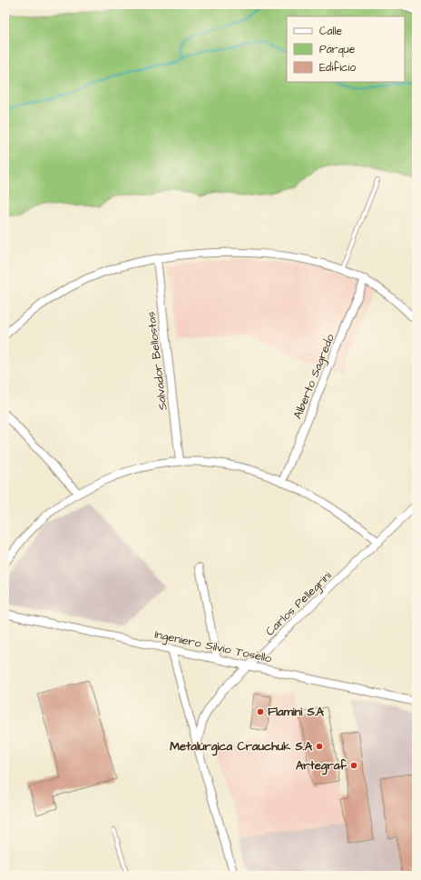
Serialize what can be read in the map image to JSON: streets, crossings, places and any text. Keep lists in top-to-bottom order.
{
  "streets": {
    "street": [
      "Salvador Bellostas",
      "Alberto Sagredo",
      "Carlos Pellegrini",
      "Ingeniero Silvio Tosello"
    ]
  },
  "crossings": [
    ["Carlos Pellegrini", "Ingeniero Silvio Tosello"]
  ],
  "places": ["Flamini S.A", "Metalúrgica Crauchuk S.A", "Artegraf"],
  "legend": ["Calle", "Parque", "Edificio"]
}
